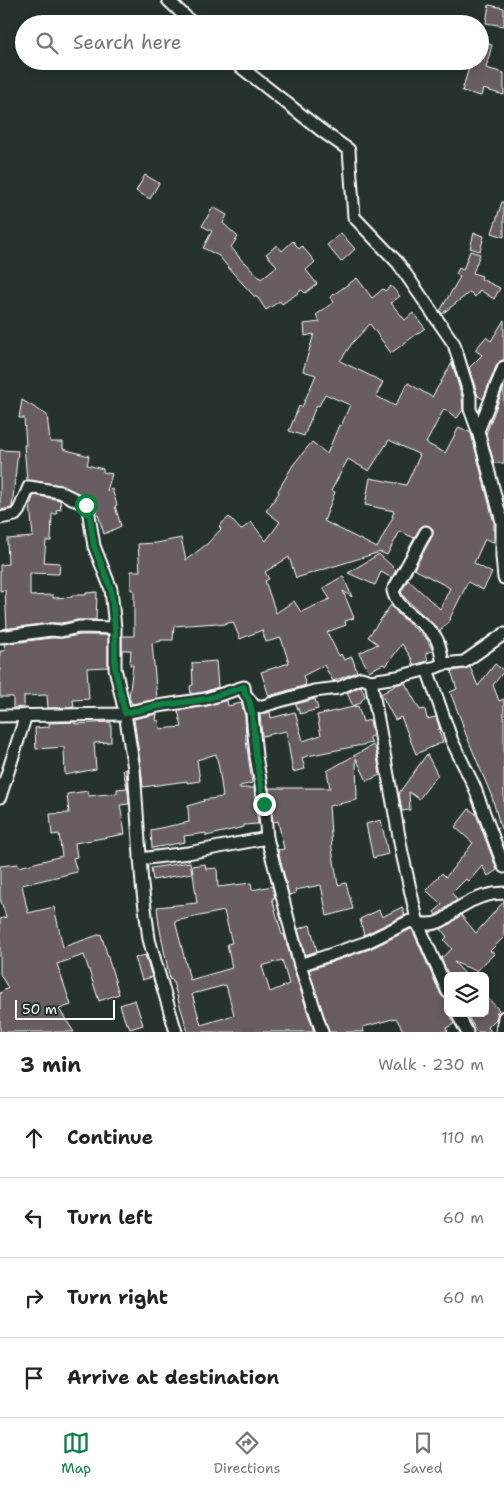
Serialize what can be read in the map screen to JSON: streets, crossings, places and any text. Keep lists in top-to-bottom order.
{
  "scale_bar": "50 m",
  "page": {
    "search": "Search here",
    "scale": "50 m",
    "heading": ["3 min", "Walk · 230 m"],
    "list": [
      ["Continue", "110 m"],
      ["Turn left", "60 m"],
      ["Turn right", "60 m"],
      "Arrive at destination"
    ],
    "nav": ["Map", "Directions", "Saved"]
  }
}
